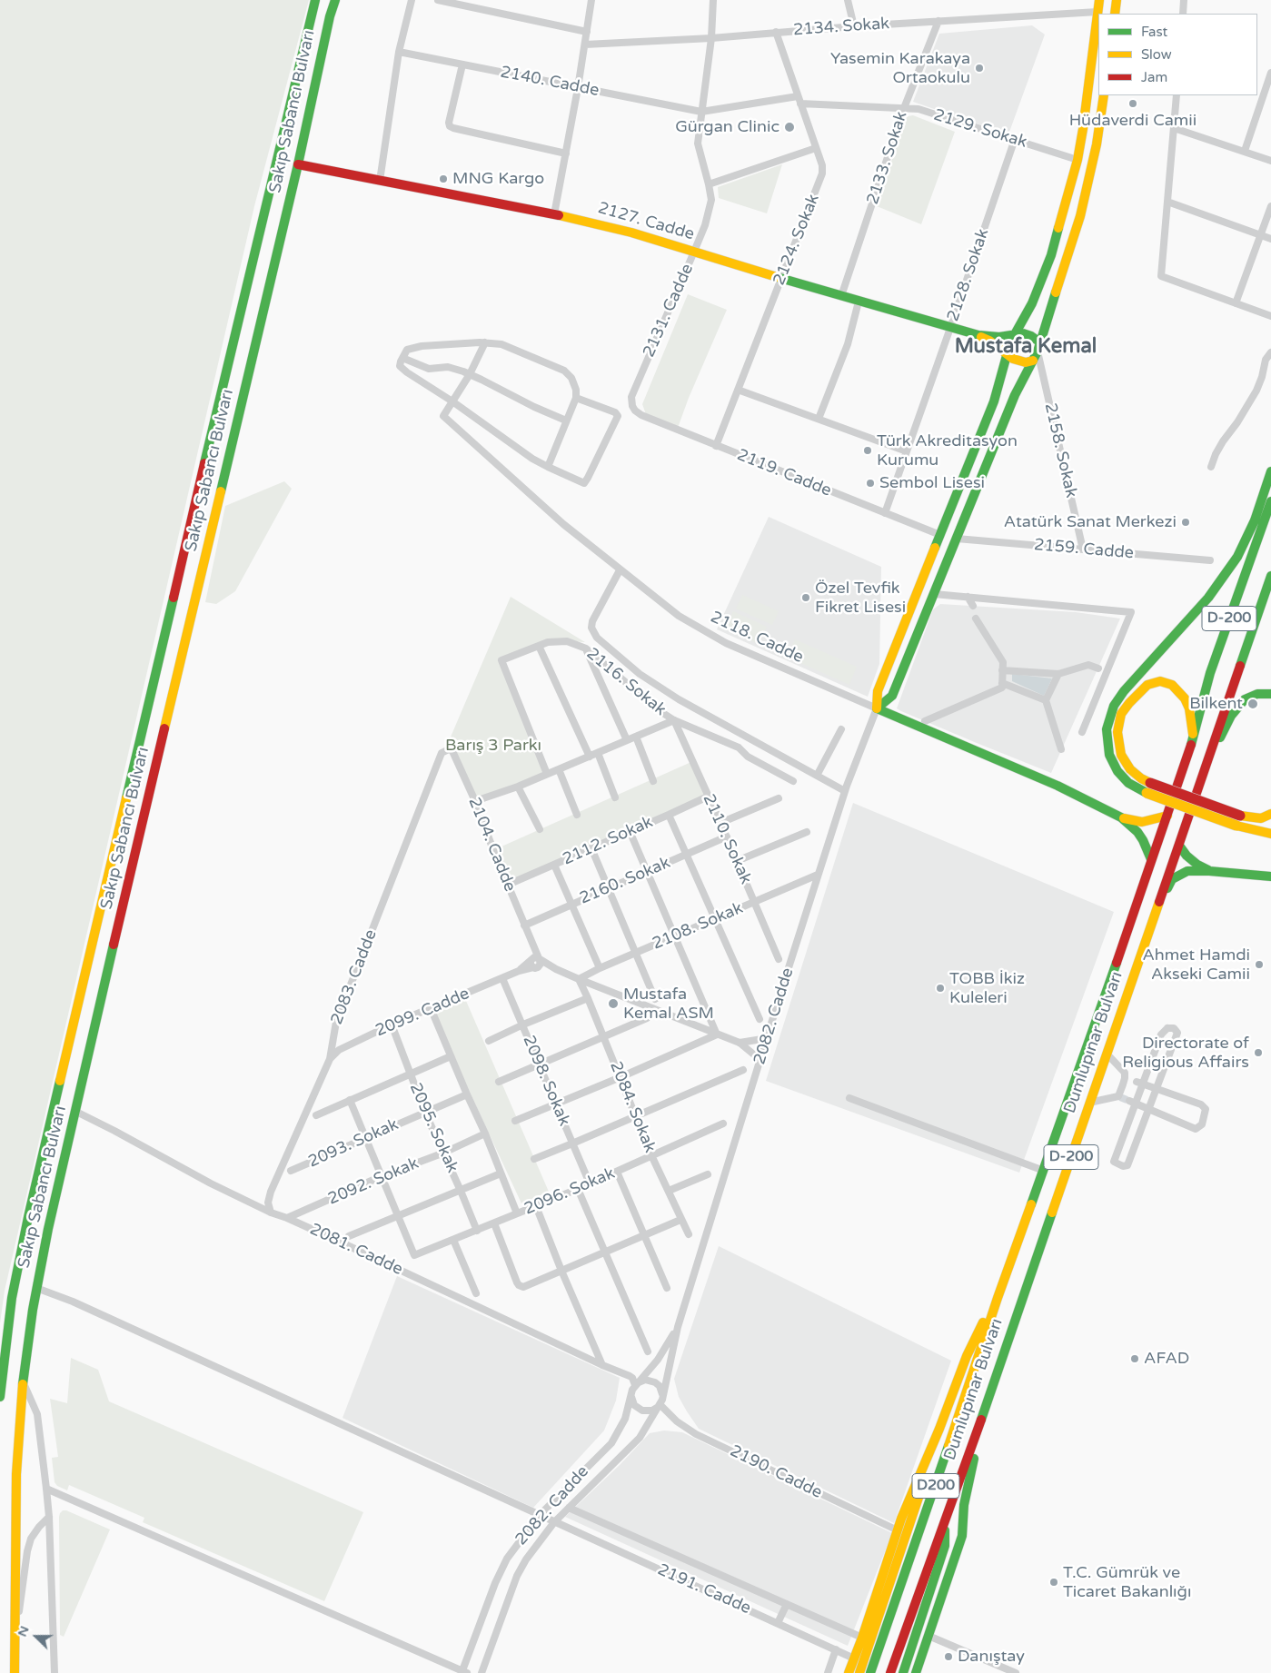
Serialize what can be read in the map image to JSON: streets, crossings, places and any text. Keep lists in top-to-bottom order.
{
  "streets": {
    "main road": [
      "Sakıp Sabancı Bulvarı",
      "2127. Cadde",
      "D-200",
      "2118. Cadde",
      "Dumlupınar Bulvarı",
      "D200"
    ],
    "street": [
      "2134. Sokak",
      "2140. Cadde",
      "2129. Sokak",
      "2133. Sokak",
      "2124. Sokak",
      "2128. Sokak",
      "2131. Cadde",
      "2158. Sokak",
      "2119. Cadde",
      "2159. Cadde",
      "2116. Sokak",
      "2110. Sokak",
      "2112. Sokak",
      "2104. Cadde",
      "2160. Sokak",
      "2108. Sokak",
      "2083. Cadde",
      "2099. Cadde",
      "2082. Cadde",
      "2098. Sokak",
      "2084. Sokak",
      "2095. Sokak",
      "2093. Sokak",
      "2092. Sokak",
      "2096. Sokak",
      "2081. Cadde",
      "2190. Cadde",
      "2191. Cadde"
    ]
  },
  "crossings": [
    ["2134. Sokak", "2133. Sokak"],
    ["2134. Sokak", "2124. Sokak"],
    ["2134. Sokak", "2131. Cadde"],
    ["2140. Cadde", "2129. Sokak"],
    ["2140. Cadde", "2131. Cadde"],
    ["Sakıp Sabancı Bulvarı", "2127. Cadde"],
    ["Sakıp Sabancı Bulvarı", "2081. Cadde"],
    ["Sakıp Sabancı Bulvarı", "2191. Cadde"],
    ["2129. Sokak", "2133. Sokak"],
    ["2129. Sokak", "2124. Sokak"],
    ["2129. Sokak", "2128. Sokak"],
    ["2129. Sokak", "2131. Cadde"],
    ["2133. Sokak", "2127. Cadde"],
    ["2127. Cadde", "2124. Sokak"],
    ["2127. Cadde", "2128. Sokak"],
    ["2127. Cadde", "2131. Cadde"],
    ["2124. Sokak", "2119. Cadde"],
    ["2128. Sokak", "2119. Cadde"],
    ["2131. Cadde", "2119. Cadde"],
    ["2158. Sokak", "2159. Cadde"],
    ["2118. Cadde", "2082. Cadde"],
    ["2116. Sokak", "2110. Sokak"],
    ["2110. Sokak", "2112. Sokak"],
    ["2110. Sokak", "2160. Sokak"],
    ["2110. Sokak", "2108. Sokak"],
    ["2112. Sokak", "2104. Cadde"],
    ["2104. Cadde", "2160. Sokak"],
    ["2104. Cadde", "2083. Cadde"],
    ["2104. Cadde", "2099. Cadde"],
    ["2108. Sokak", "2082. Cadde"],
    ["2108. Sokak", "2084. Sokak"],
    ["2083. Cadde", "2099. Cadde"],
    ["2083. Cadde", "2081. Cadde"],
    ["2099. Cadde", "2098. Sokak"],
    ["2099. Cadde", "2095. Sokak"],
    ["2082. Cadde", "2081. Cadde"],
    ["2082. Cadde", "2190. Cadde"],
    ["2082. Cadde", "2191. Cadde"],
    ["Dumlupınar Bulvarı", "2190. Cadde"],
    ["Dumlupınar Bulvarı", "2191. Cadde"],
    ["2098. Sokak", "2096. Sokak"],
    ["2084. Sokak", "2096. Sokak"],
    ["2095. Sokak", "2093. Sokak"],
    ["2095. Sokak", "2092. Sokak"],
    ["2095. Sokak", "2096. Sokak"],
    ["2092. Sokak", "2081. Cadde"],
    ["2081. Cadde", "2190. Cadde"]
  ],
  "districts": ["Mustafa Kemal"],
  "parks": ["Barış 3 Parkı"],
  "places": [
    "Yasemin Karakaya Ortaokulu",
    "Hüdaverdi Camii",
    "Gürgan Clinic",
    "MNG Kargo",
    "Türk Akreditasyon Kurumu",
    "Sembol Lisesi",
    "Atatürk Sanat Merkezi",
    "Özel Tevfik Fikret Lisesi",
    "Bilkent",
    "Ahmet Hamdi Akseki Camii",
    "TOBB İkiz Kuleleri",
    "Mustafa Kemal ASM",
    "Directorate of Religious Affairs",
    "AFAD",
    "T.C. Gümrük ve Ticaret Bakanlığı",
    "Danıştay"
  ],
  "legend": ["Fast", "Slow", "Jam"],
  "north": "left"
}
